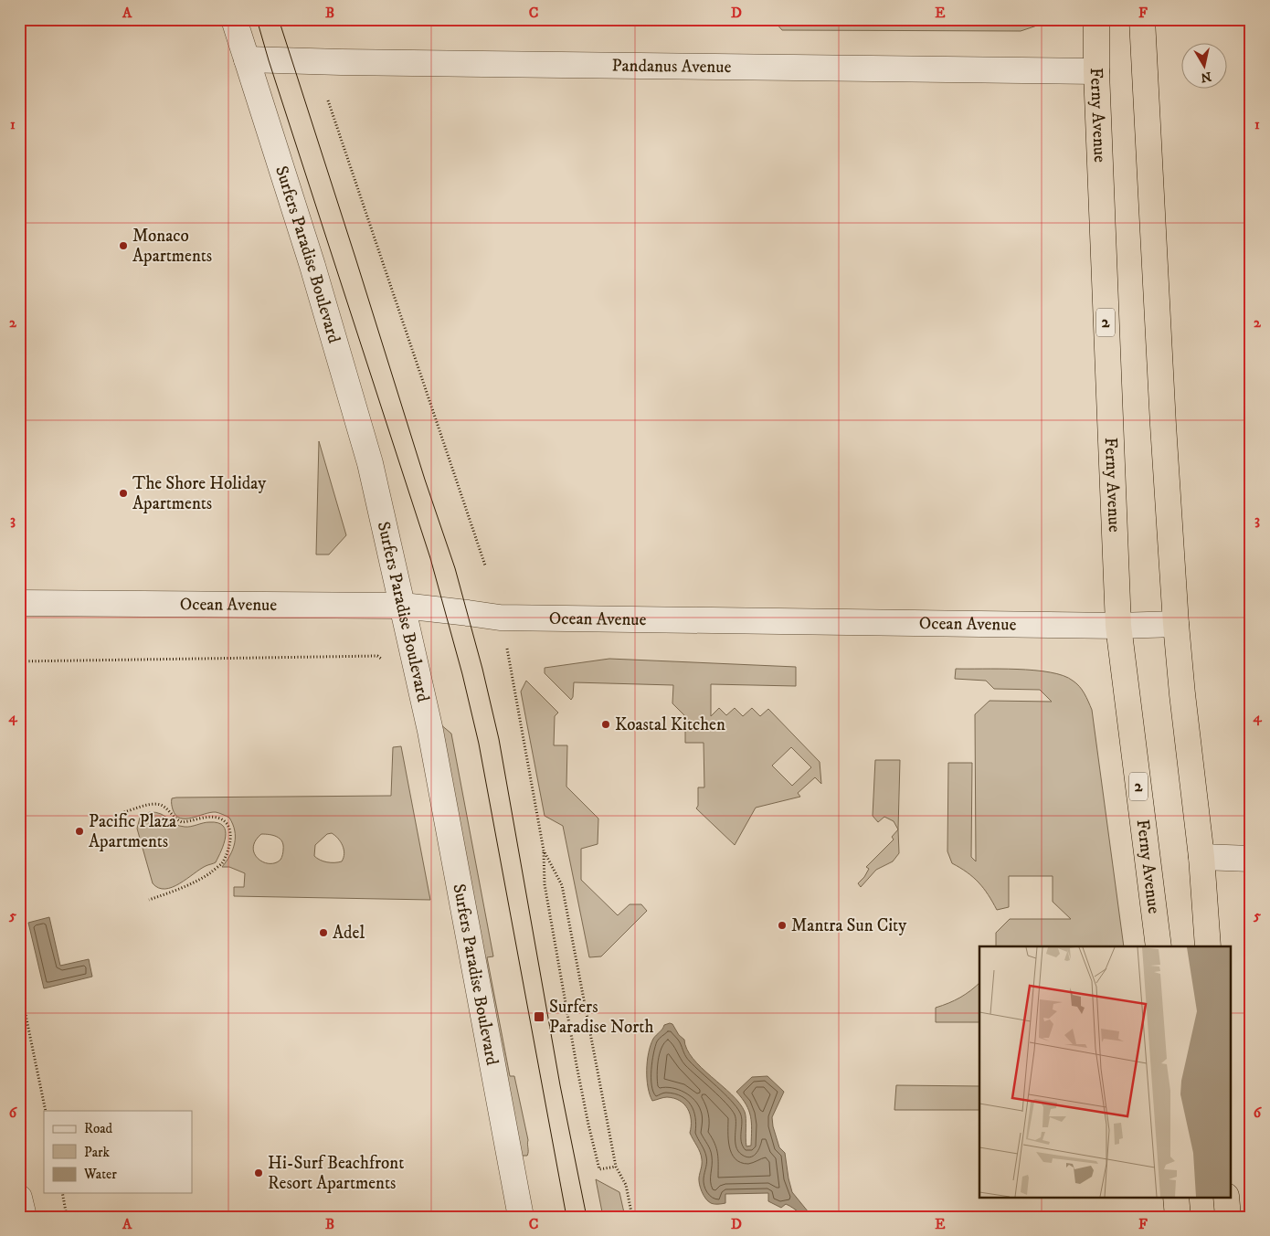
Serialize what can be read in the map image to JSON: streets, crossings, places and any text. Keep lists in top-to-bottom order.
{
  "streets": {
    "highway": ["Ferny Avenue", "2"],
    "street": ["Pandanus Avenue", "Surfers Paradise Boulevard", "Ocean Avenue"]
  },
  "crossings": [
    ["Pandanus Avenue", "Ferny Avenue"],
    ["Pandanus Avenue", "Surfers Paradise Boulevard"],
    ["Ferny Avenue", "Ocean Avenue"],
    ["Surfers Paradise Boulevard", "Ocean Avenue"]
  ],
  "places": {
    "other": [
      "Monaco Apartments",
      "The Shore Holiday Apartments",
      "Koastal Kitchen",
      "Pacific Plaza Apartments",
      "Mantra Sun City",
      "Adel",
      "Hi-Surf Beachfront Resort Apartments"
    ],
    "transit": ["Surfers Paradise North"]
  },
  "legend": ["Road", "Park", "Water"],
  "north": "bottom",
  "grid": {
    "columns": [
      "A",
      "B",
      "C",
      "D",
      "E",
      "F"
    ],
    "rows": [
      "1",
      "2",
      "3",
      "4",
      "5",
      "6"
    ]
  }
}
